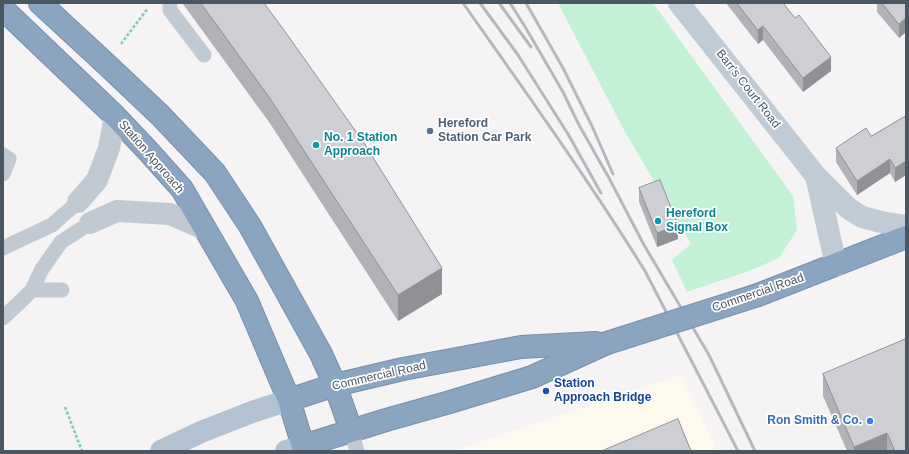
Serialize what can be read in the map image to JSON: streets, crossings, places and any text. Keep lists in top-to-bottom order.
{
  "streets": {
    "highway": ["Station Approach", "Commercial Road"],
    "street": ["Barr's Court Road"]
  },
  "crossings": [
    ["Barr's Court Road", "Commercial Road"],
    ["Station Approach", "Commercial Road"]
  ],
  "places": [
    "Hereford Station Car Park",
    "No. 1 Station Approach",
    "Hereford Signal Box",
    "Station Approach Bridge",
    "Ron Smith & Co."
  ]
}
